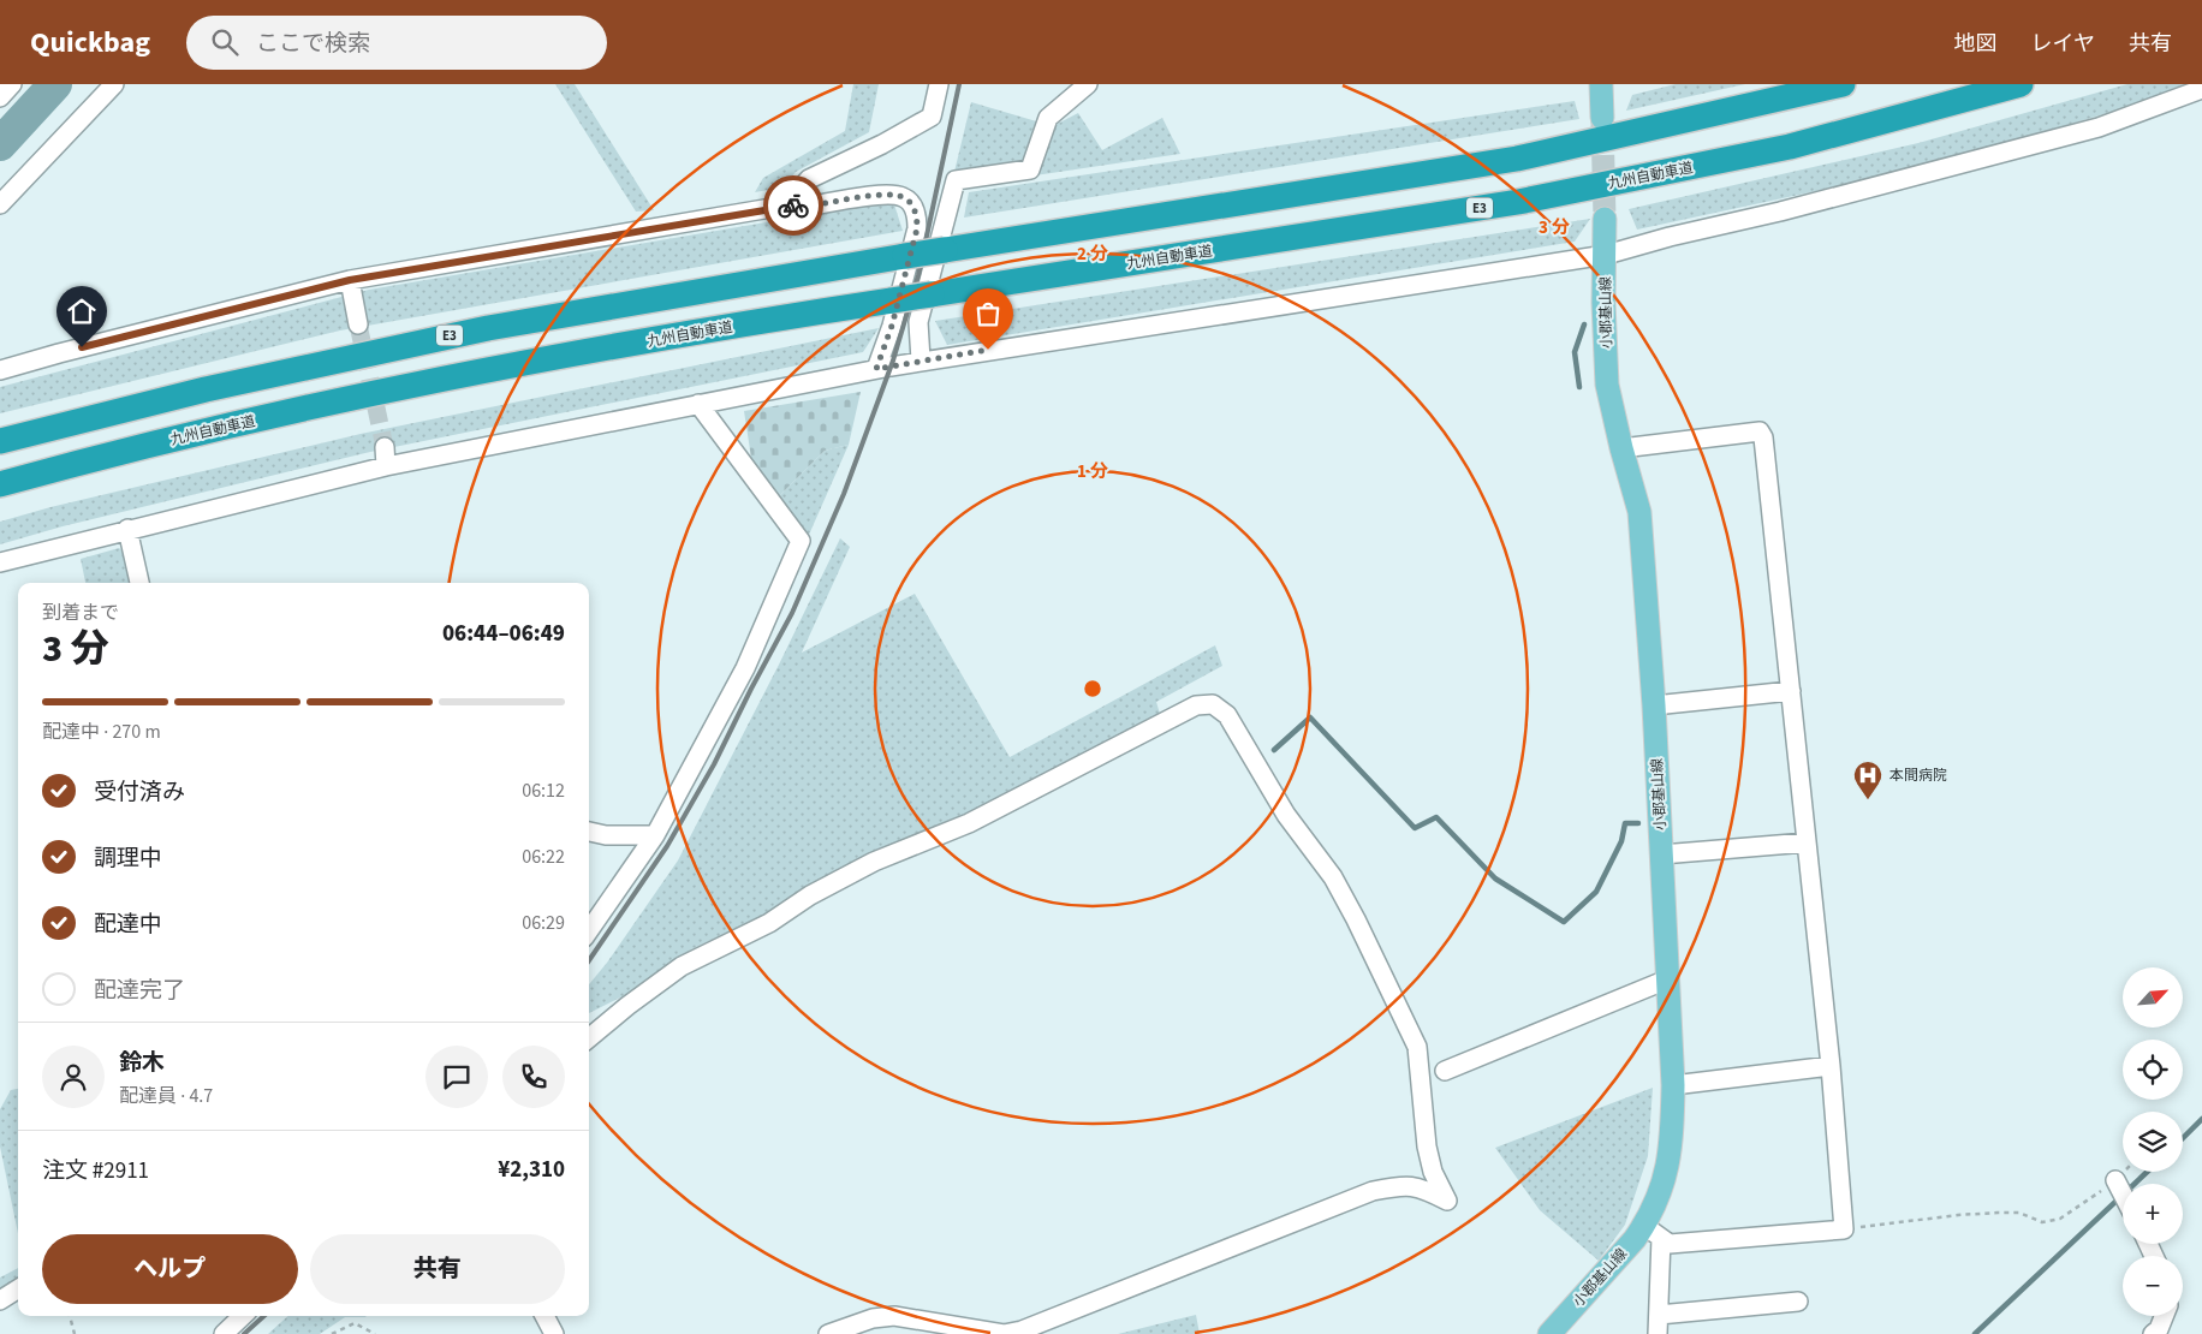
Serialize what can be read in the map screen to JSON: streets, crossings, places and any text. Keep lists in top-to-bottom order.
{
  "streets": {
    "highway": ["九州自動車道", "E3"],
    "main road": ["小郡基山線"]
  },
  "places": {
    "hospital": ["本間病院"]
  },
  "north": "top right",
  "page": {
    "header": "Quickbag",
    "search": "ここで検索",
    "nav": ["地図", "レイヤ", "共有"],
    "heading": ["3 分", "到着まで", "06:44–06:49"],
    "panel": [
      "鈴木",
      "配達員 · 4.7",
      "注文 #2911",
      "¥2,310"
    ],
    "bar": "配達中 · 270 m",
    "list": [
      ["受付済み", "06:12"],
      ["調理中", "06:22"],
      ["配達中", "06:29"],
      "配達完了"
    ],
    "map_buttons": ["+", "−"],
    "buttons": ["ヘルプ", "共有"]
  },
  "rings": ["3 分", "2 分", "1 分"]
}
